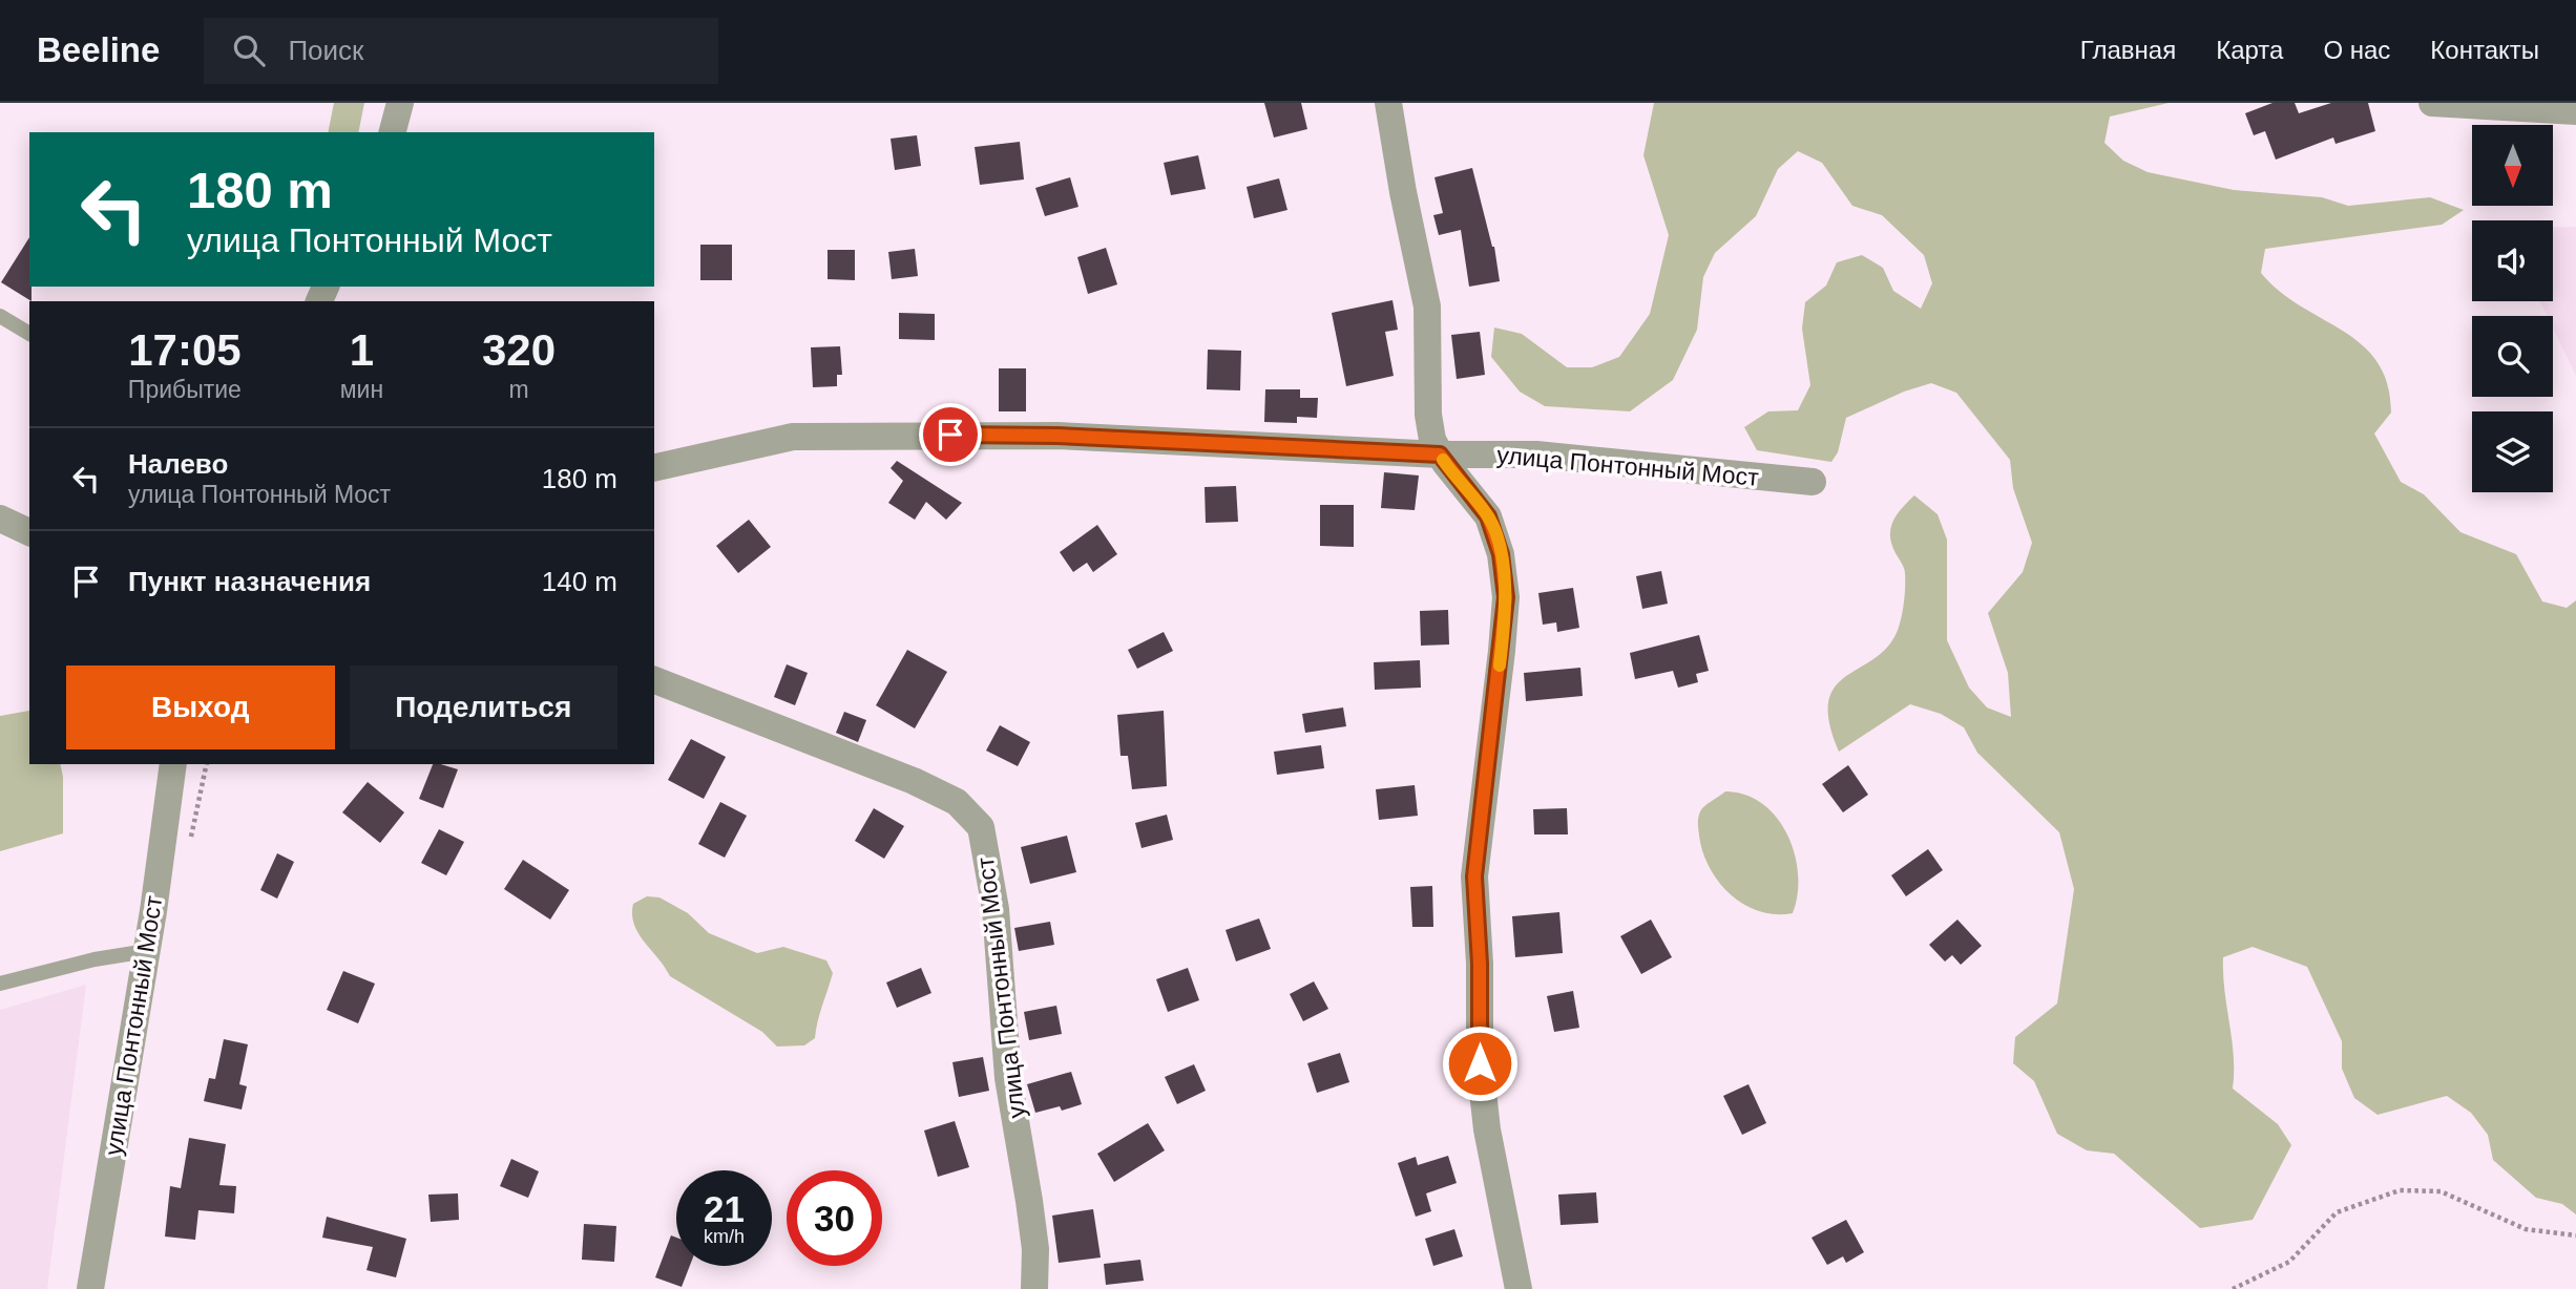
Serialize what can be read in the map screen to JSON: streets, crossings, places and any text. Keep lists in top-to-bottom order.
{
  "streets": {
    "street": ["улица Понтонный Мост"]
  },
  "north": "bottom",
  "page": {
    "header": "Beeline",
    "search": "Поиск",
    "nav": [
      "Главная",
      "Карта",
      "О нас",
      "Контакты"
    ],
    "turn": ["180 m", "улица Понтонный Мост"],
    "eta": [
      "17:05",
      "Прибытие",
      "1",
      "мин",
      "320",
      "m"
    ],
    "list": [
      {
        "name": "Налево",
        "note": "улица Понтонный Мост",
        "value": "180 m"
      },
      {
        "name": "Пункт назначения",
        "value": "140 m"
      }
    ],
    "buttons": ["Выход", "Поделиться"],
    "speed": "21 km/h",
    "limit": "30"
  }
}
